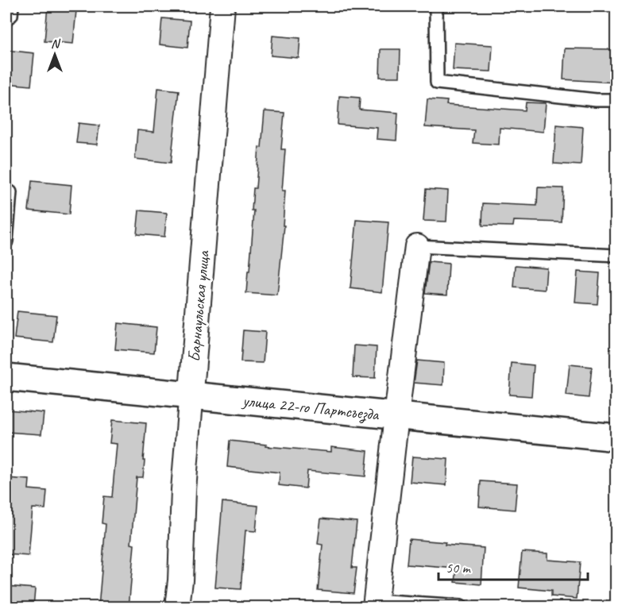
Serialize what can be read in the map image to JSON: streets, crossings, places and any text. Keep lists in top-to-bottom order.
{
  "streets": {
    "main road": ["улица 22-го Партсъезда"],
    "street": ["Барнаульская улица"]
  },
  "crossings": [
    ["Барнаульская улица", "улица 22-го Партсъезда"]
  ],
  "scale_bar": "50 m",
  "north": "top"
}
